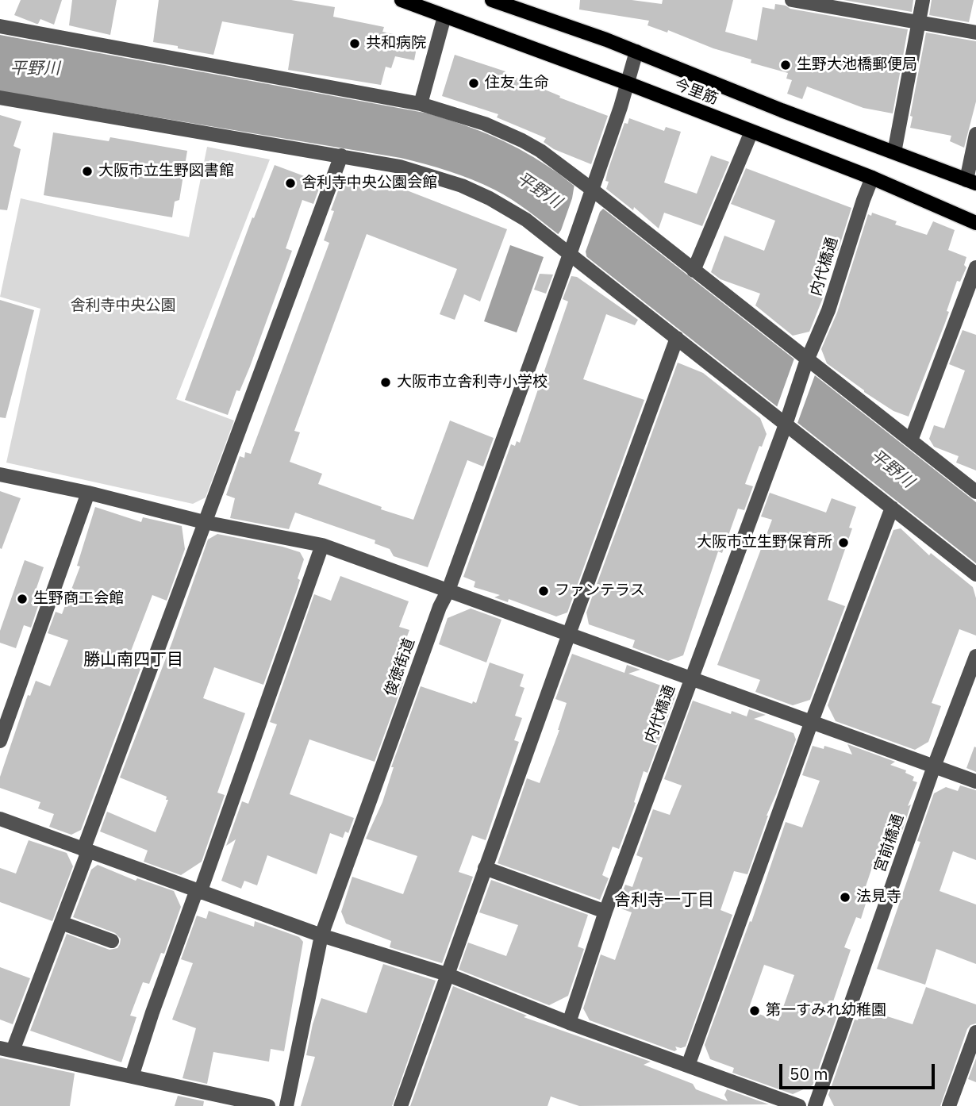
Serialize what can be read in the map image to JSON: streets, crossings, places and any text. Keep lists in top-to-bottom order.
{
  "streets": {
    "main road": ["今里筋"],
    "street": ["内代橋通", "俊徳街道", "宮前橋通"]
  },
  "crossings": [
    ["今里筋", "内代橋通"],
    ["今里筋", "俊徳街道"]
  ],
  "districts": ["勝山南四丁目", "舎利寺一丁目"],
  "water": ["平野川"],
  "parks": ["舎利寺中央公園"],
  "places": [
    "共和病院",
    "生野大池橋郵便局",
    "住友 生命",
    "大阪市立生野図書館",
    "舎利寺中央公園会館",
    "大阪市立舎利寺小学校",
    "大阪市立生野保育所",
    "ファンテラス",
    "生野商工会館",
    "法見寺",
    "第一すみれ幼稚園"
  ],
  "scale_bar": "50 m"
}
